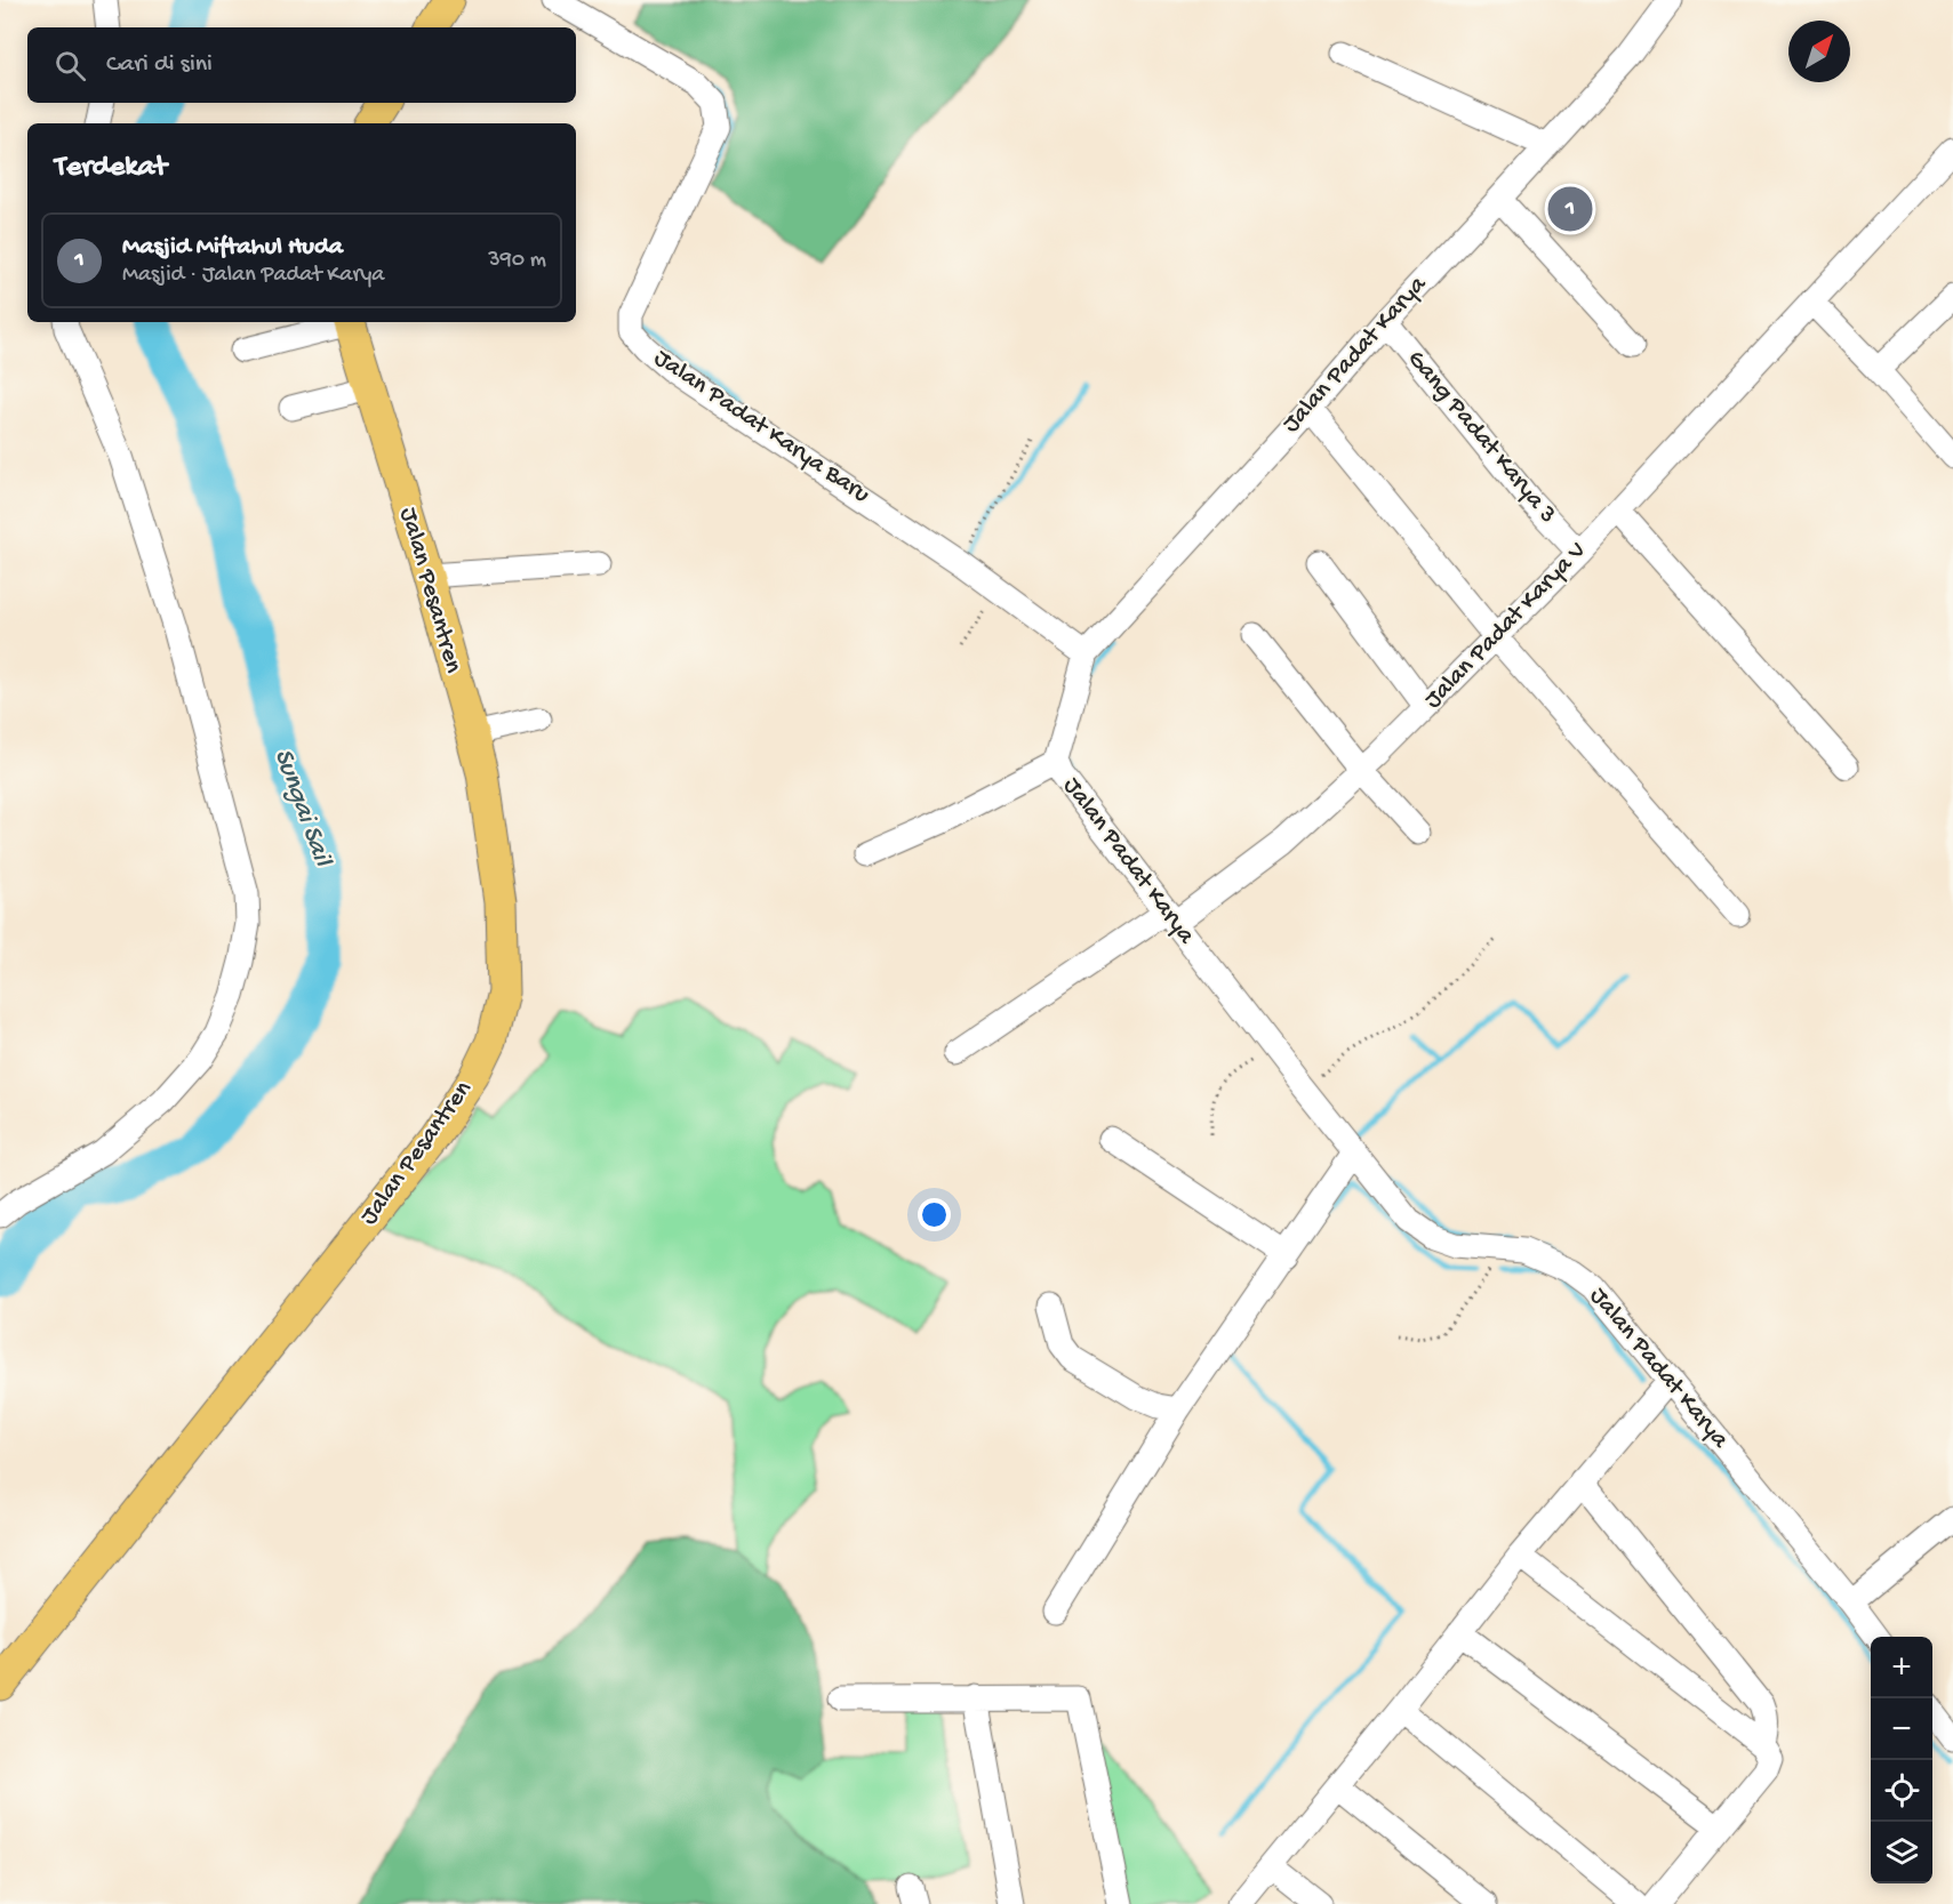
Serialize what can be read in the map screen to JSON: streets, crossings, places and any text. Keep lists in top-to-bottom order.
{
  "streets": {
    "main road": ["Jalan Pesantren"],
    "street": [
      "Jalan Padat Karya",
      "Jalan Padat Karya Baru",
      "Gang Padat Karya 3",
      "Jalan Padat Karya V"
    ]
  },
  "crossings": [
    ["Jalan Padat Karya", "Jalan Padat Karya Baru"],
    ["Jalan Padat Karya", "Gang Padat Karya 3"],
    ["Jalan Padat Karya", "Jalan Padat Karya V"],
    ["Gang Padat Karya 3", "Jalan Padat Karya V"]
  ],
  "water": ["Sungai Sail"],
  "north": "top right",
  "page": {
    "search": "Cari di sini",
    "heading": "Terdekat",
    "pins": "1",
    "list": [
      {
        "mark": "1",
        "name": "Masjid Miftahul Huda",
        "note": "Masjid · Jalan Padat Karya",
        "value": "390 m"
      }
    ],
    "map_buttons": ["+", "−"]
  }
}
